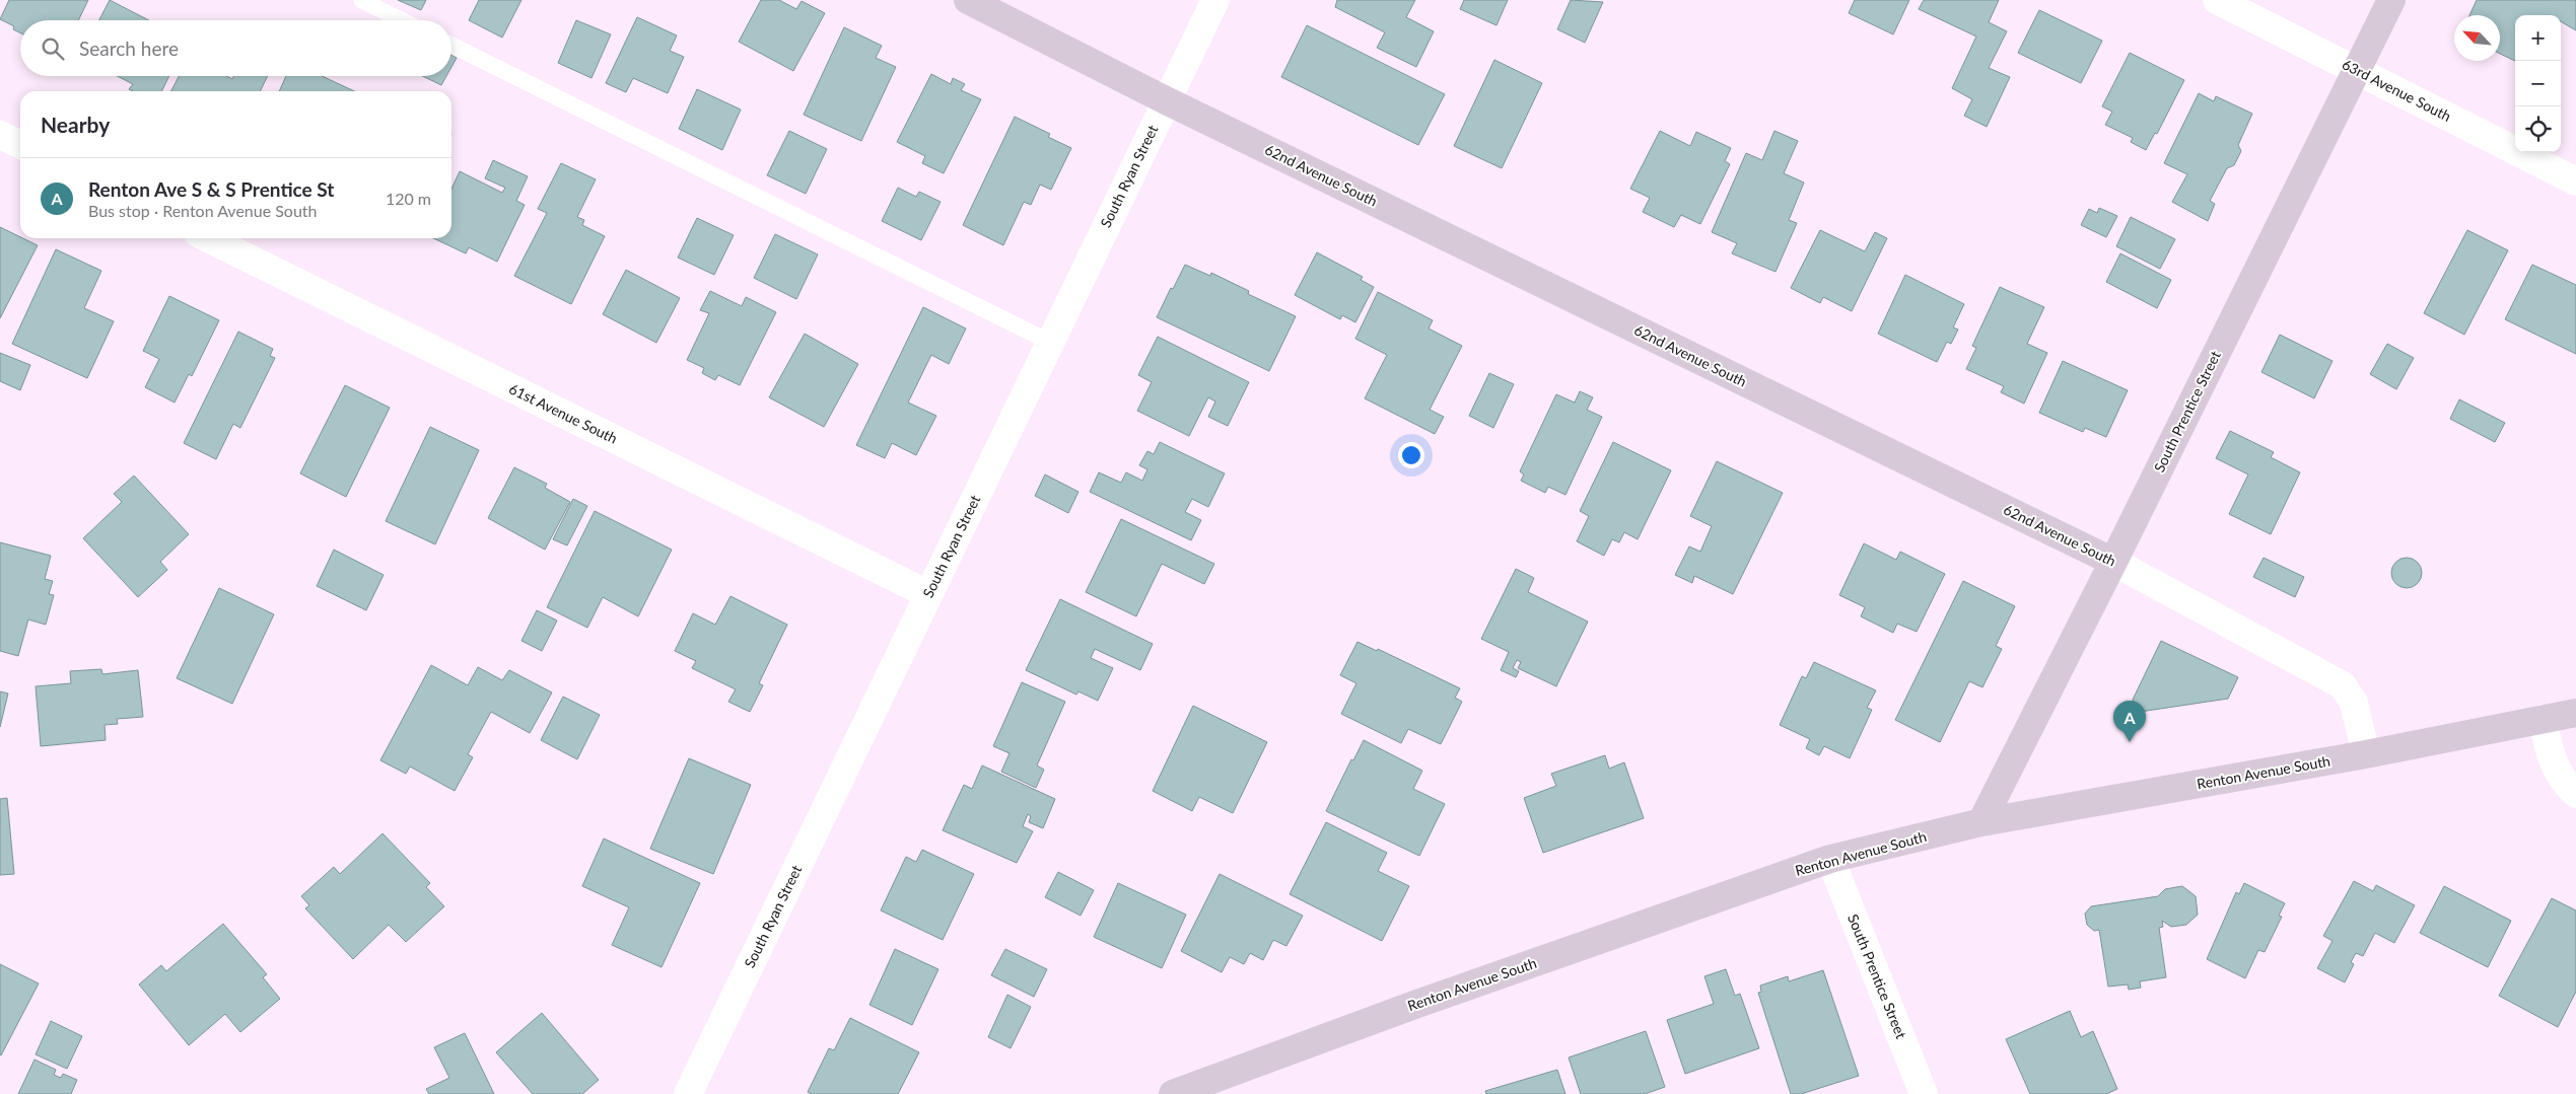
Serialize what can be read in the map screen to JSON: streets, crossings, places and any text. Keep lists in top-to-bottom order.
{
  "streets": {
    "street": [
      "63rd Avenue South",
      "62nd Avenue South",
      "South Ryan Street",
      "South Prentice Street",
      "61st Avenue South",
      "Renton Avenue South"
    ]
  },
  "crossings": [
    ["63rd Avenue South", "South Prentice Street"],
    ["62nd Avenue South", "South Ryan Street"],
    ["62nd Avenue South", "South Prentice Street"],
    ["62nd Avenue South", "Renton Avenue South"],
    ["South Ryan Street", "61st Avenue South"],
    ["South Prentice Street", "Renton Avenue South"]
  ],
  "north": "top left",
  "page": {
    "map_buttons": ["+", "−"],
    "search": "Search here",
    "heading": "Nearby",
    "list": [
      {
        "mark": "A",
        "name": "Renton Ave S & S Prentice St",
        "note": "Bus stop · Renton Avenue South",
        "value": "120 m"
      }
    ],
    "pins": "A"
  }
}
